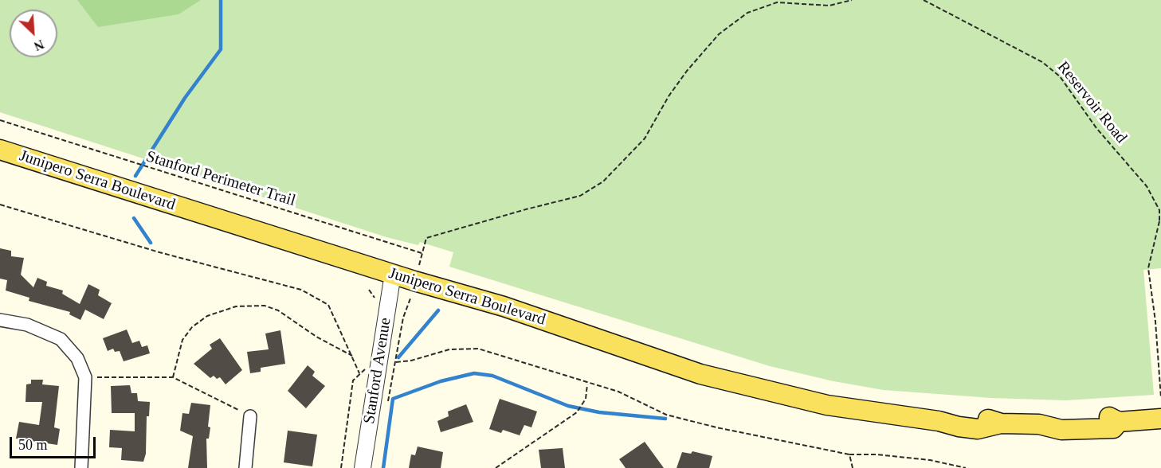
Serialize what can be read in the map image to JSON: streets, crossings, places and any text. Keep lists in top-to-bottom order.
{
  "streets": {
    "main road": ["Junipero Serra Boulevard"],
    "street": ["Stanford Avenue"],
    "path": ["Reservoir Road", "Stanford Perimeter Trail"]
  },
  "crossings": [
    ["Junipero Serra Boulevard", "Stanford Avenue"]
  ],
  "scale_bar": "50 m",
  "north": "bottom right"
}
